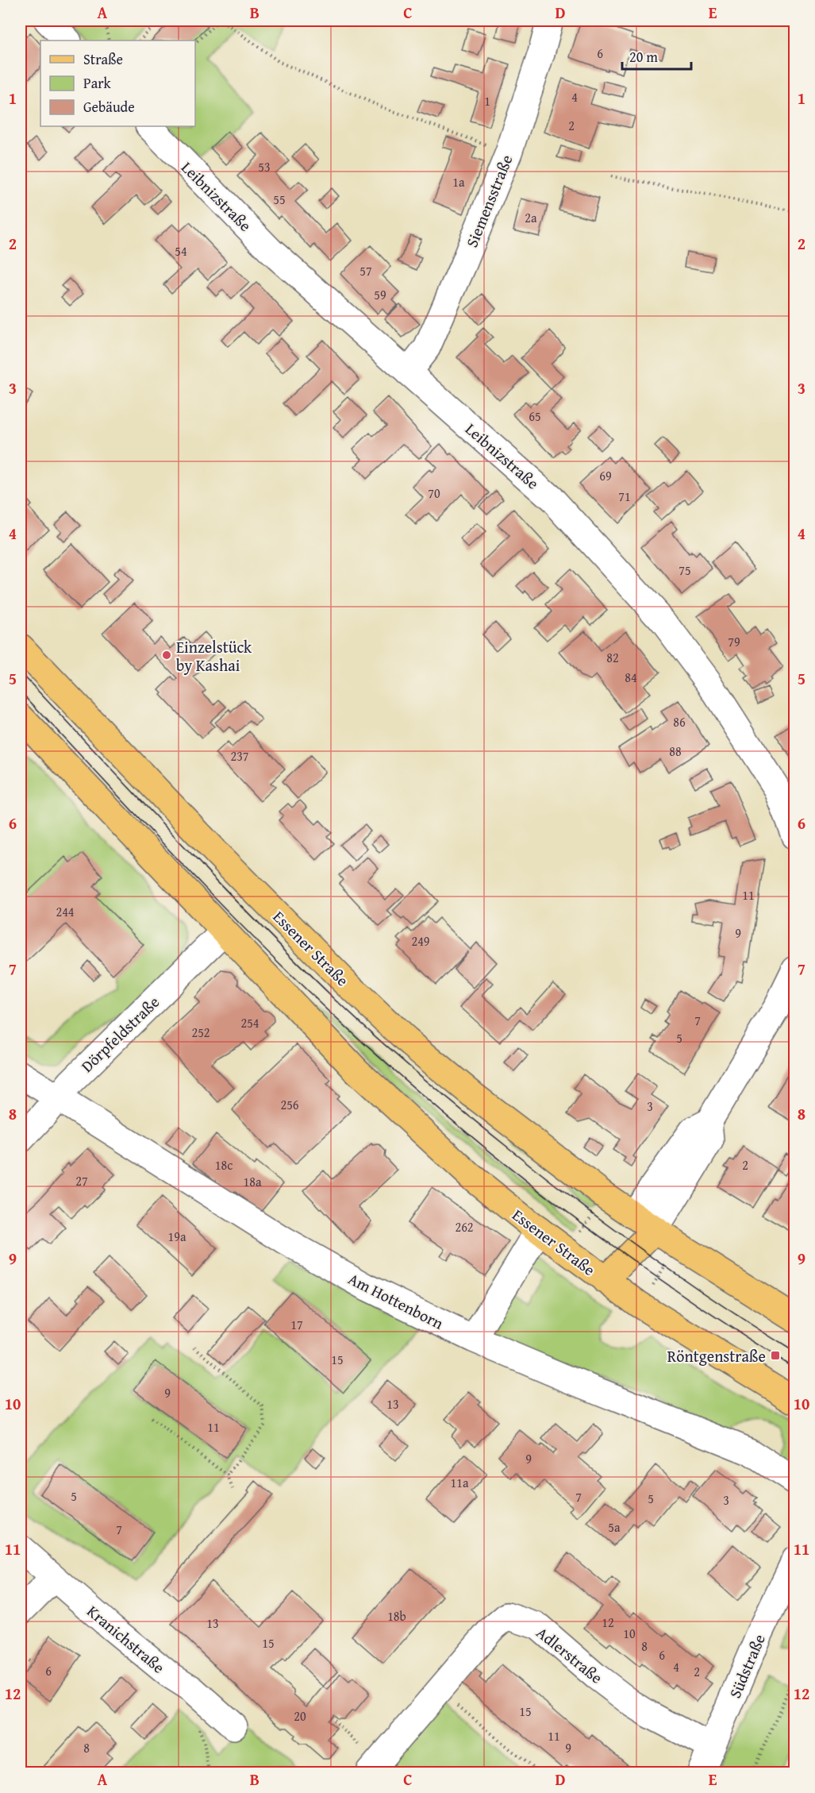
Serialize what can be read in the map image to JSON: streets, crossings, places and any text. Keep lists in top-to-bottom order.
{
  "streets": {
    "main road": ["Essener Straße"],
    "street": [
      "Leibnizstraße",
      "Siemensstraße",
      "Dörpfeldstraße",
      "Am Hottenborn",
      "Kranichstraße",
      "Adlerstraße",
      "Südstraße"
    ]
  },
  "crossings": [
    ["Leibnizstraße", "Siemensstraße"],
    ["Essener Straße", "Dörpfeldstraße"],
    ["Dörpfeldstraße", "Am Hottenborn"],
    ["Adlerstraße", "Südstraße"]
  ],
  "places": {
    "other": ["Einzelstück by Kashai"],
    "transit": ["Röntgenstraße"]
  },
  "house_numbers": [
    "6",
    "4",
    "1",
    "2",
    "53",
    "1a",
    "55",
    "2a",
    "54",
    "57",
    "59",
    "65",
    "69",
    "70",
    "71",
    "75",
    "79",
    "82",
    "84",
    "86",
    "88",
    "237",
    "11",
    "244",
    "9",
    "249",
    "7",
    "254",
    "252",
    "5",
    "256",
    "3",
    "18c",
    "2",
    "27",
    "18a",
    "262",
    "19a",
    "17",
    "15",
    "9",
    "13",
    "11",
    "9",
    "11a",
    "5",
    "7",
    "5",
    "3",
    "5a",
    "7",
    "18b",
    "12",
    "13",
    "10",
    "15",
    "8",
    "6",
    "4",
    "6",
    "2",
    "15",
    "20",
    "11",
    "8",
    "9"
  ],
  "legend": ["Straße", "Park", "Gebäude"],
  "scale_bar": "20 m",
  "grid": {
    "columns": [
      "A",
      "B",
      "C",
      "D",
      "E"
    ],
    "rows": [
      "1",
      "2",
      "3",
      "4",
      "5",
      "6",
      "7",
      "8",
      "9",
      "10",
      "11",
      "12"
    ]
  }
}
